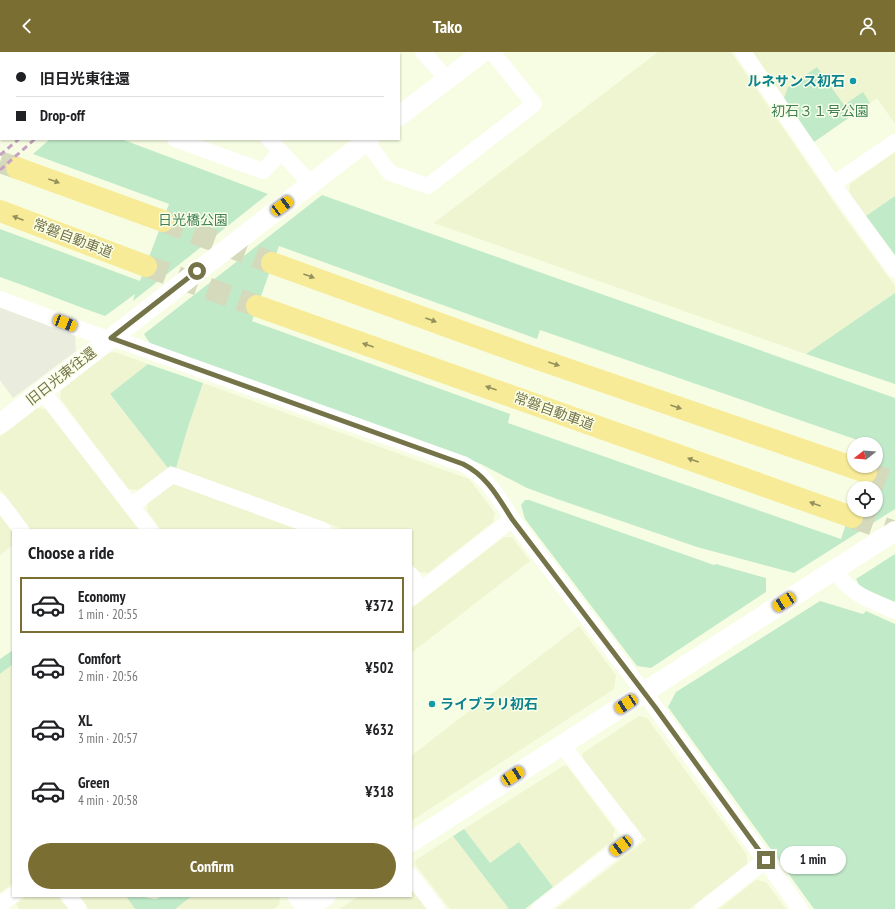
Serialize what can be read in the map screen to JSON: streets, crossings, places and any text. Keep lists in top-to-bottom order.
{
  "streets": {
    "highway": ["常磐自動車道"],
    "street": ["旧日光東往還"]
  },
  "parks": ["初石３１号公園", "日光橋公園"],
  "places": ["ルネサンス初石", "ライブラリ初石"],
  "north": "left",
  "page": {
    "header": "Tako",
    "banner": ["旧日光東往還", "Drop-off"],
    "heading": "Choose a ride",
    "list": [
      {
        "name": "Economy",
        "note": "1 min · 20:55",
        "value": "¥372"
      },
      {
        "name": "Comfort",
        "note": "2 min · 20:56",
        "value": "¥502"
      },
      {
        "name": "XL",
        "note": "3 min · 20:57",
        "value": "¥632"
      },
      {
        "name": "Green",
        "note": "4 min · 20:58",
        "value": "¥318"
      }
    ],
    "buttons": "Confirm",
    "bubble": "1 min"
  }
}
